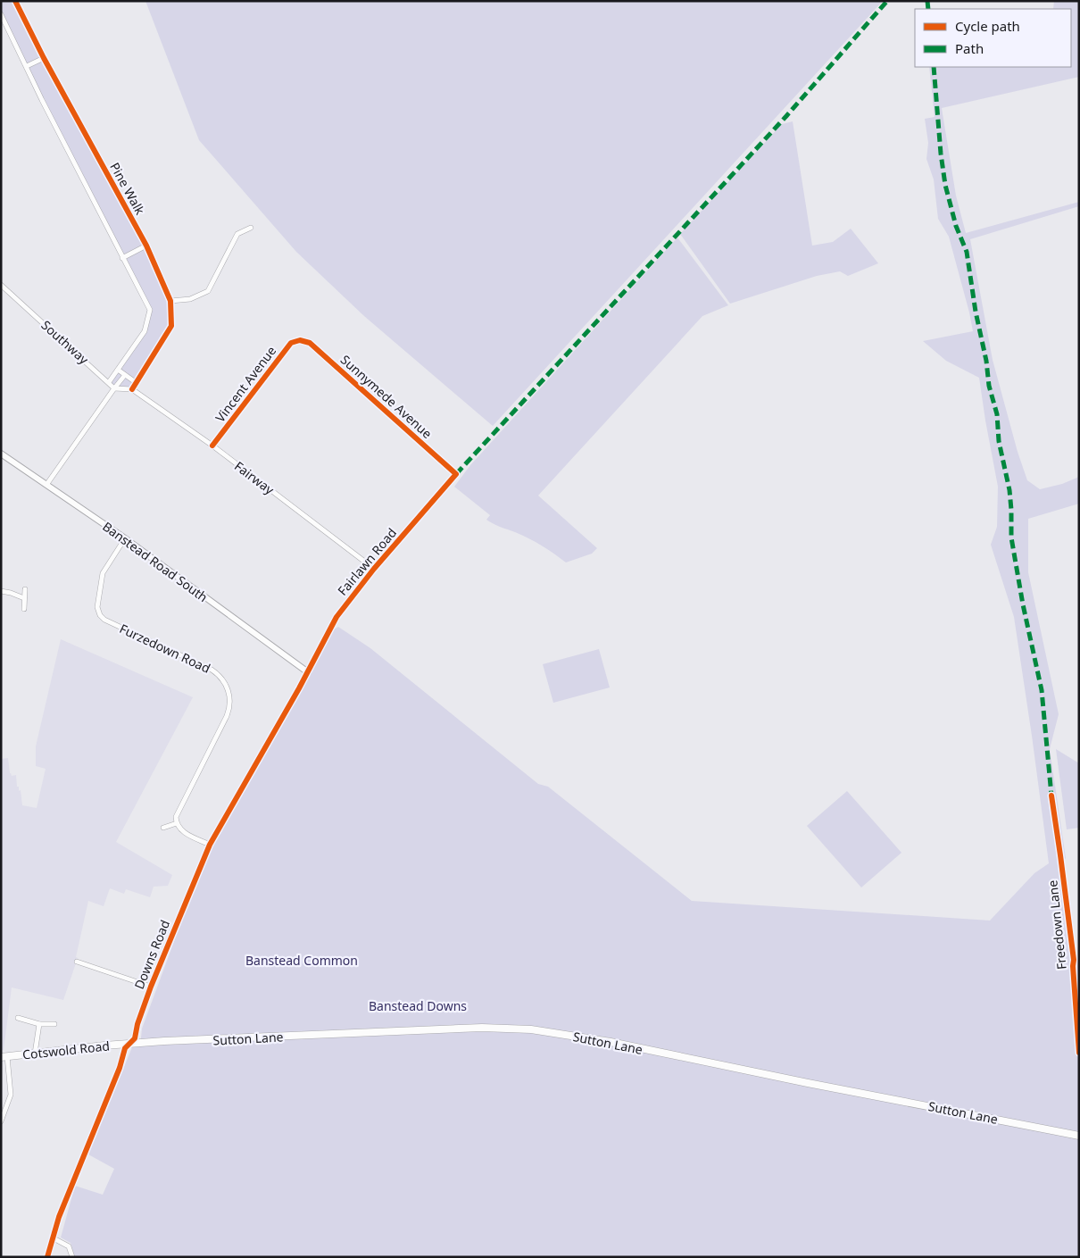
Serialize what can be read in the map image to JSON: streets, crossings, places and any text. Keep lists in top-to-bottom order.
{
  "streets": {
    "main road": ["Sutton Lane", "Cotswold Road"],
    "street": [
      "Pine Walk",
      "Southway",
      "Vincent Avenue",
      "Sunnymede Avenue",
      "Fairway",
      "Banstead Road South",
      "Fairlawn Road",
      "Furzedown Road",
      "Freedown Lane",
      "Downs Road"
    ]
  },
  "crossings": [
    ["Pine Walk", "Fairway"],
    ["Vincent Avenue", "Sunnymede Avenue"],
    ["Vincent Avenue", "Fairway"],
    ["Sunnymede Avenue", "Fairlawn Road"],
    ["Fairway", "Fairlawn Road"],
    ["Banstead Road South", "Fairlawn Road"],
    ["Banstead Road South", "Furzedown Road"],
    ["Banstead Road South", "Downs Road"],
    ["Fairlawn Road", "Downs Road"],
    ["Downs Road", "Sutton Lane"],
    ["Downs Road", "Cotswold Road"],
    ["Sutton Lane", "Cotswold Road"]
  ],
  "parks": ["Banstead Common", "Banstead Downs"],
  "legend": ["Cycle path", "Path"]
}
